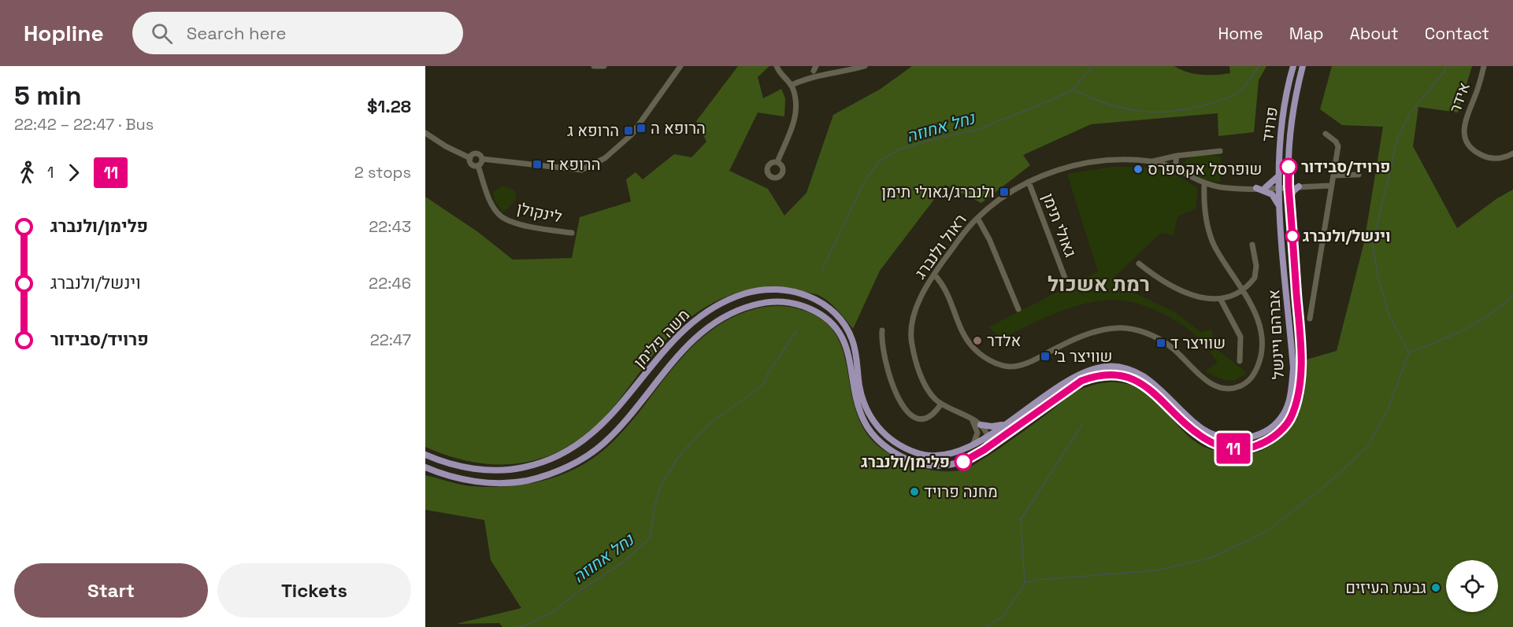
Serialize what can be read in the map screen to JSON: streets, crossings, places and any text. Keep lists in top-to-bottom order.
{
  "streets": {
    "main road": ["פרויד", "אברהם ויינשל", "משה פלימן"],
    "street": [
      "אידר",
      "לינקולן",
      "גאולי תימן",
      "ראול ולנברג"
    ]
  },
  "crossings": [
    ["פרויד", "ראול ולנברג"],
    ["פרויד", "אברהם ויינשל"],
    ["גאולי תימן", "ראול ולנברג"],
    ["ראול ולנברג", "אברהם ויינשל"],
    ["אברהם ויינשל", "משה פלימן"]
  ],
  "districts": ["רמת אשכול"],
  "water": ["נחל אחוזה"],
  "places": {
    "transit": [
      "הרופא ה",
      "הרופא ג",
      "הרופא ד",
      "ולנברג/גאולי תימן",
      "שוויצר ד",
      "שוויצר ב׳"
    ],
    "other": [
      "פרויד/סבידור",
      "שופרסל אקספרס",
      "וינשל/ולנברג",
      "אלדר",
      "פלימן/ולנברג",
      "מחנה פרויד",
      "גבעת העיזים"
    ]
  },
  "lines": ["bus line 11"],
  "page": {
    "header": "Hopline",
    "search": "Search here",
    "nav": [
      "Home",
      "Map",
      "About",
      "Contact"
    ],
    "heading": ["5 min", "22:42 – 22:47 · Bus", "$1.28"],
    "on_map": "11",
    "legs": ["1", "11", "2 stops"],
    "list": [
      {
        "name": "פלימן/ולנברג",
        "value": "22:43"
      },
      {
        "name": "וינשל/ולנברג",
        "value": "22:46"
      },
      {
        "name": "פרויד/סבידור",
        "value": "22:47"
      }
    ],
    "buttons": ["Start", "Tickets"]
  }
}
